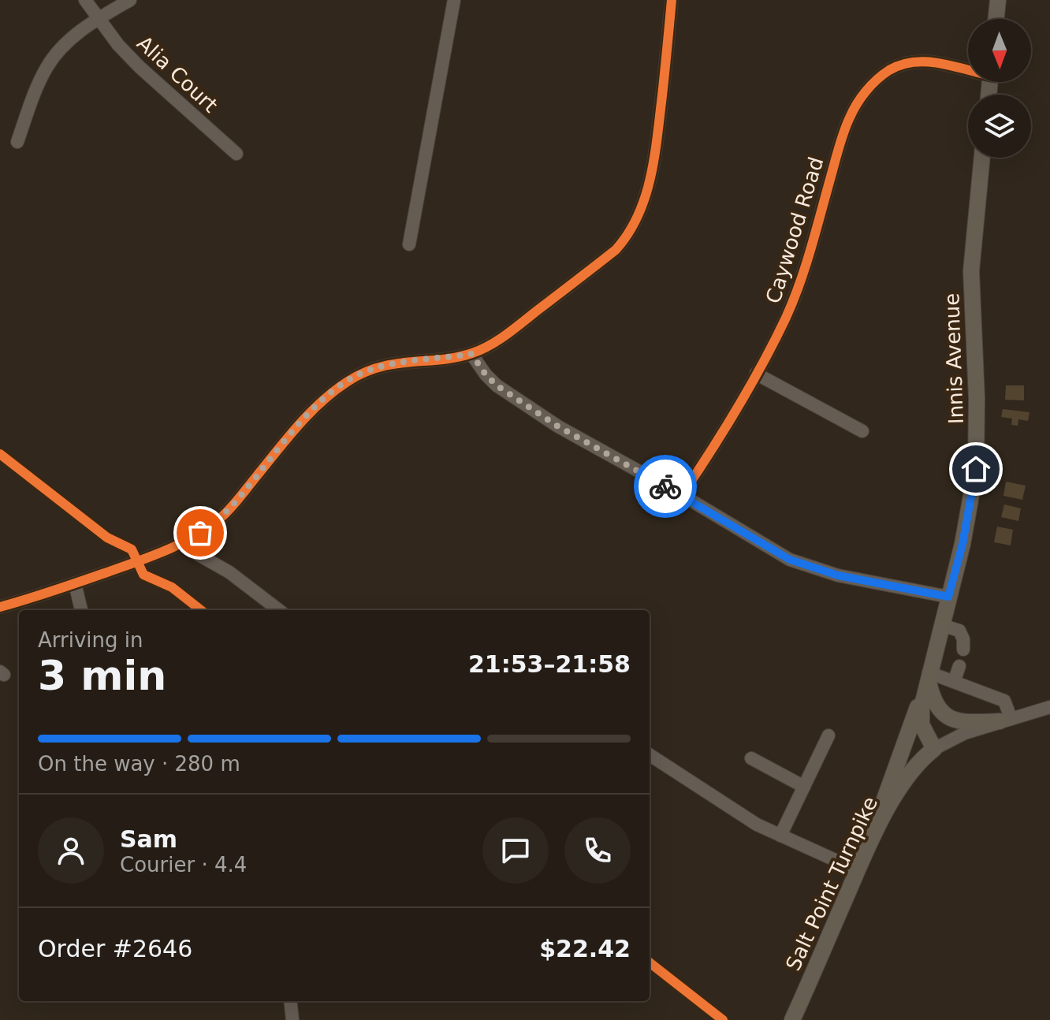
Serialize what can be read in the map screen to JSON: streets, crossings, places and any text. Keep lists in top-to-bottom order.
{
  "streets": {
    "main road": ["Innis Avenue", "Salt Point Turnpike"],
    "street": ["Alia Court", "Caywood Road"]
  },
  "crossings": [
    ["Innis Avenue", "Salt Point Turnpike"]
  ],
  "north": "bottom",
  "page": {
    "heading": ["3 min", "Arriving in", "21:53–21:58"],
    "panel": [
      "Sam",
      "Courier · 4.4",
      "Order #2646",
      "$22.42"
    ],
    "bar": "On the way · 280 m"
  }
}
